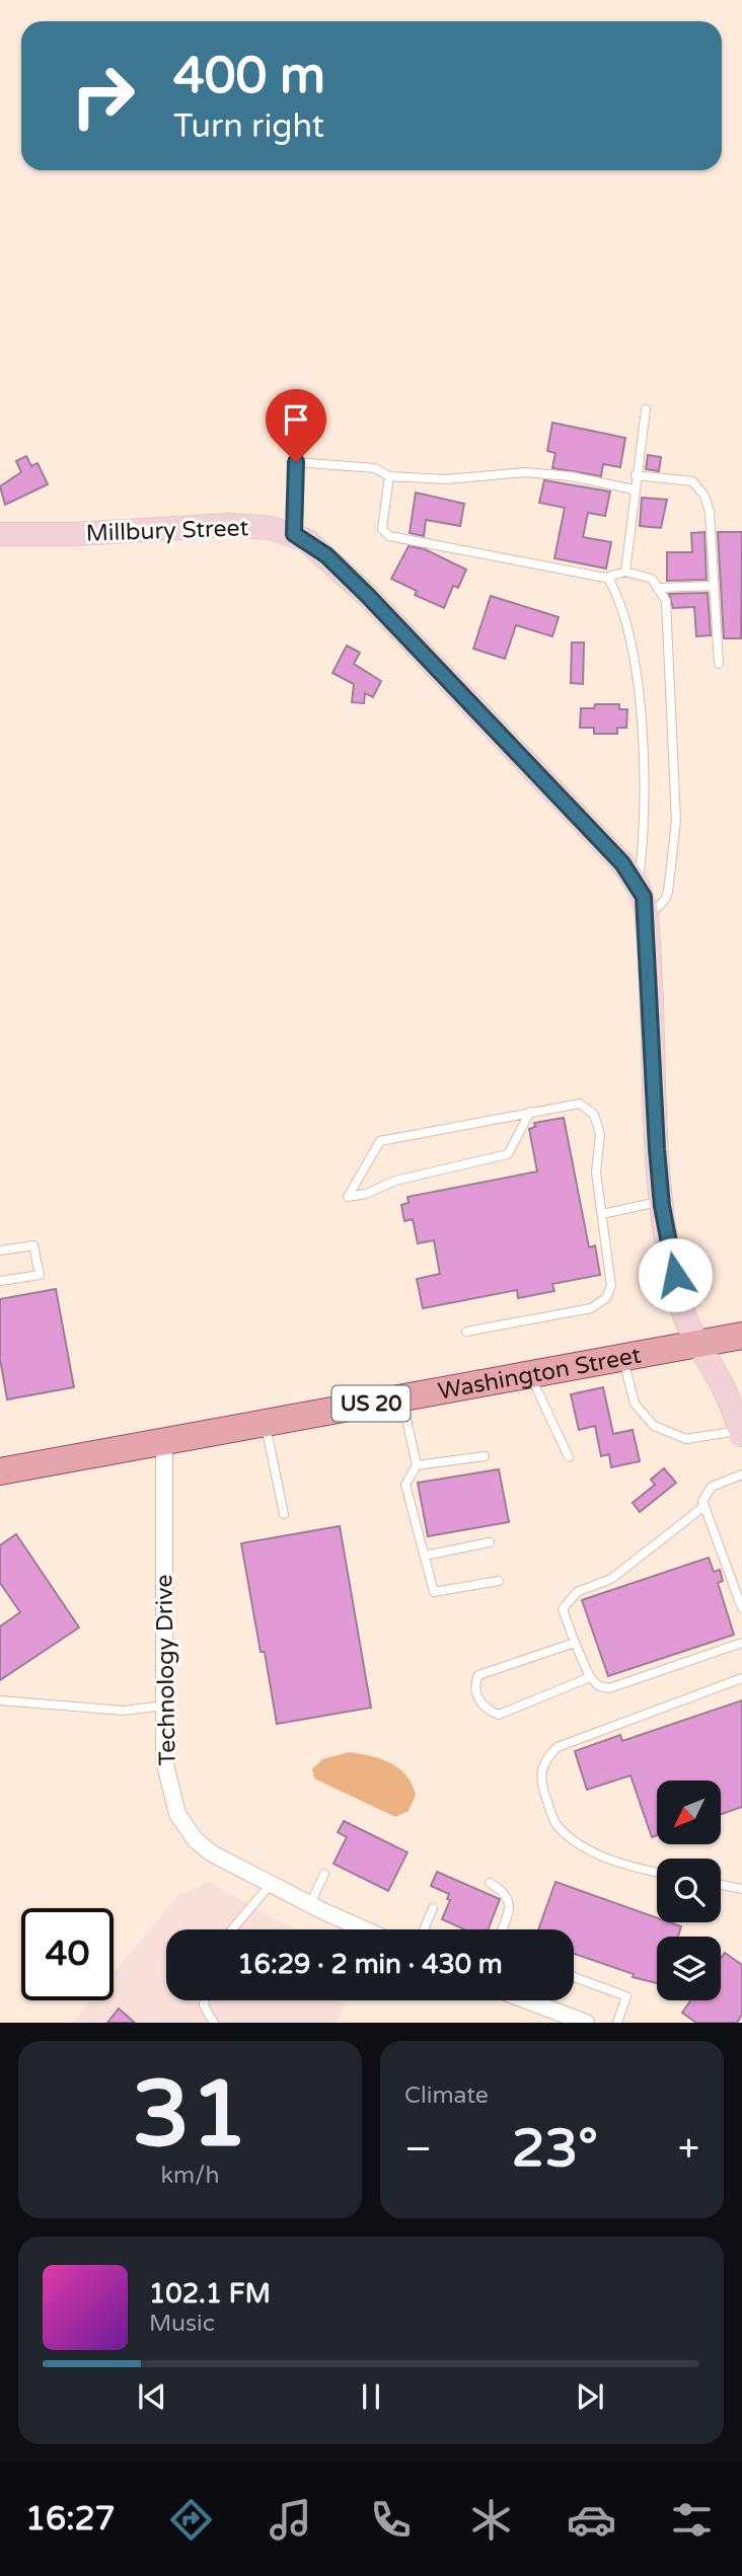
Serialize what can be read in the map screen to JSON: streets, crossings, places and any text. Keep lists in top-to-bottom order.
{
  "streets": {
    "main road": ["Washington Street", "US 20"],
    "street": ["Millbury Street", "Technology Drive"]
  },
  "crossings": [
    ["Millbury Street", "Washington Street"],
    ["Washington Street", "Technology Drive"]
  ],
  "north": "bottom left",
  "page": {
    "turn": ["400 m", "Turn right"],
    "limit": "40",
    "trip": "16:29 · 2 min · 430 m",
    "tile": [
      ["31", "km/h"],
      "Climate"
    ],
    "heat": ["−", "23°", "+"],
    "song": ["102.1 FM", "Music"],
    "tabs": "16:27"
  }
}
